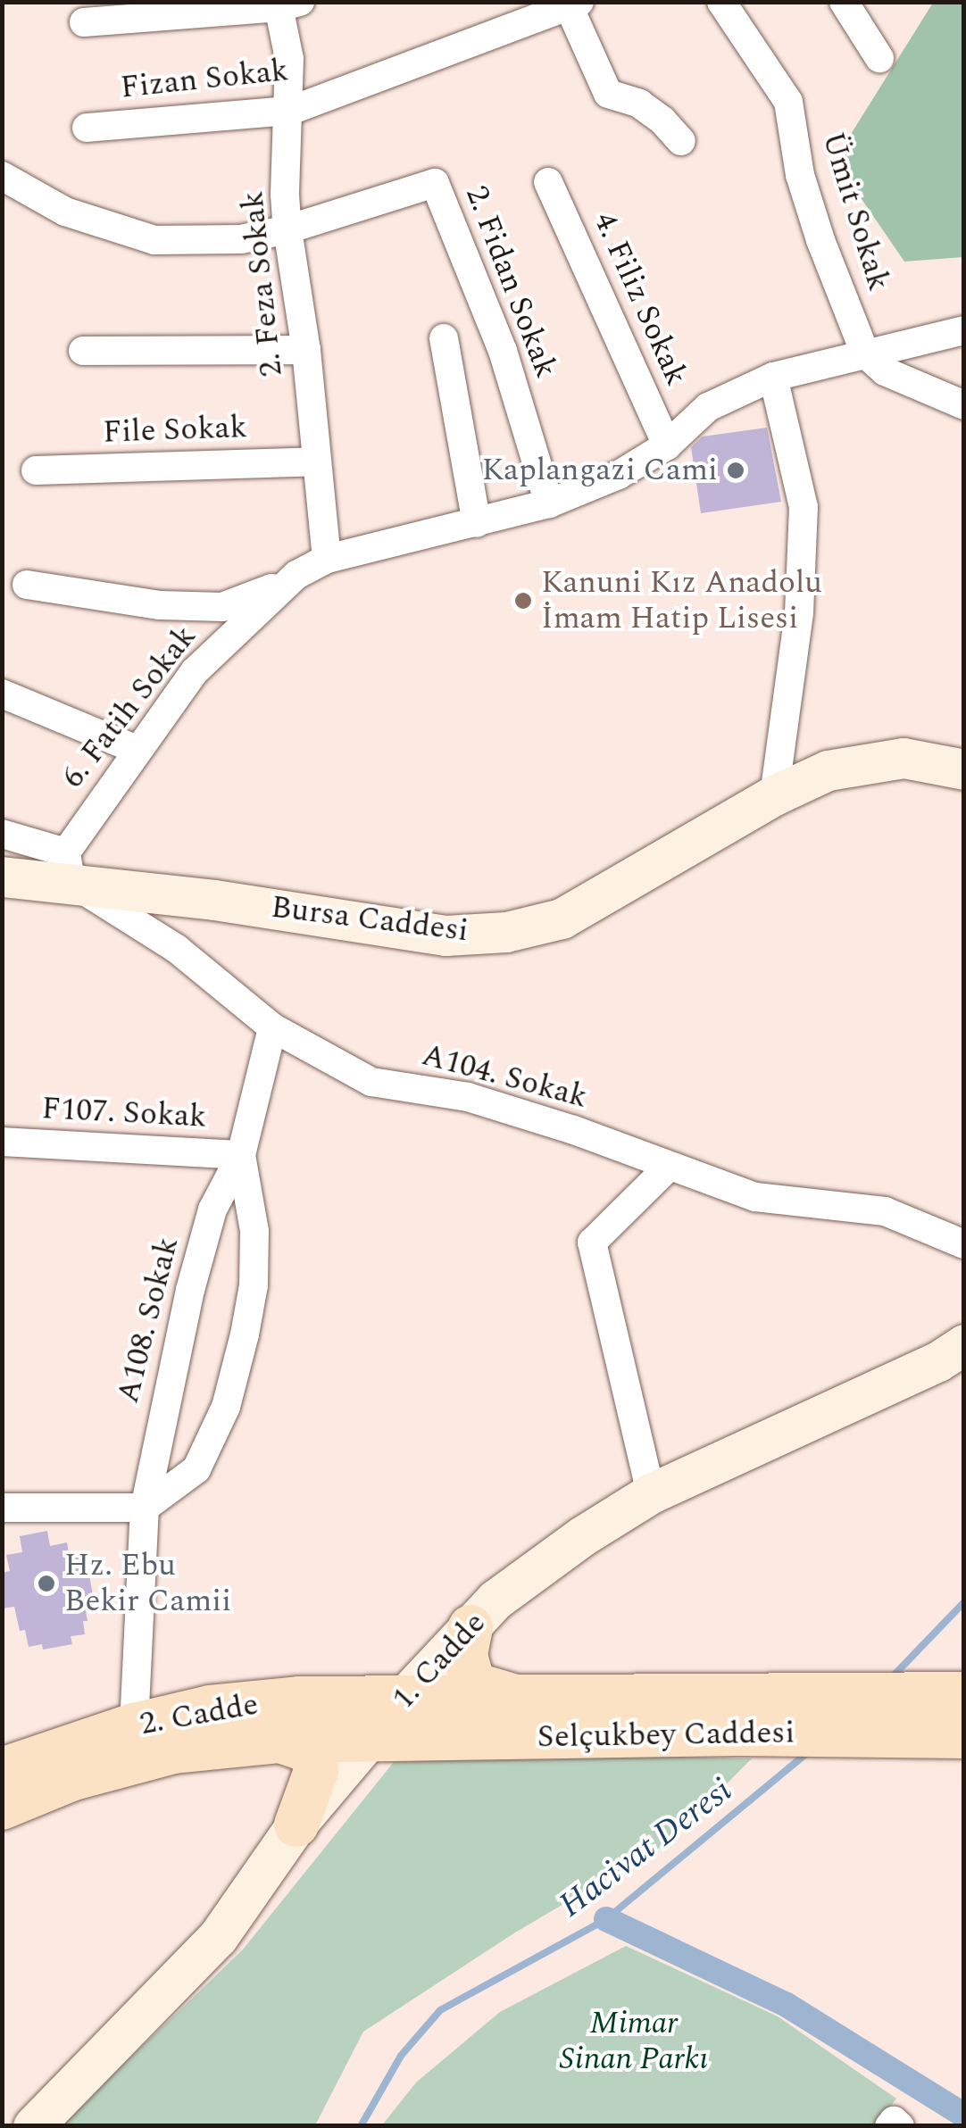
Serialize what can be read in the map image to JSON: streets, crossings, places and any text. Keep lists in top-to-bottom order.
{
  "streets": {
    "main road": [
      "Bursa Caddesi",
      "1. Cadde",
      "2. Cadde",
      "Selçukbey Caddesi"
    ],
    "street": [
      "Fizan Sokak",
      "Ümit Sokak",
      "2. Fidan Sokak",
      "2. Feza Sokak",
      "4. Filiz Sokak",
      "File Sokak",
      "6. Fatih Sokak",
      "A104. Sokak",
      "F107. Sokak",
      "A108. Sokak"
    ]
  },
  "crossings": [
    ["Fizan Sokak", "2. Feza Sokak"],
    ["Ümit Sokak", "6. Fatih Sokak"],
    ["2. Fidan Sokak", "2. Feza Sokak"],
    ["2. Fidan Sokak", "6. Fatih Sokak"],
    ["2. Feza Sokak", "File Sokak"],
    ["2. Feza Sokak", "6. Fatih Sokak"],
    ["4. Filiz Sokak", "6. Fatih Sokak"],
    ["6. Fatih Sokak", "Bursa Caddesi"],
    ["6. Fatih Sokak", "A104. Sokak"],
    ["Bursa Caddesi", "A104. Sokak"],
    ["A104. Sokak", "A108. Sokak"],
    ["F107. Sokak", "A108. Sokak"],
    ["A108. Sokak", "2. Cadde"],
    ["1. Cadde", "2. Cadde"],
    ["1. Cadde", "Selçukbey Caddesi"],
    ["2. Cadde", "Selçukbey Caddesi"]
  ],
  "water": ["Hacivat Deresi"],
  "parks": ["Mimar Sinan Parkı"],
  "places": ["Kaplangazi Cami", "Kanuni Kız Anadolu İmam Hatip Lisesi", "Hz. Ebu Bekir Camii"]
}
